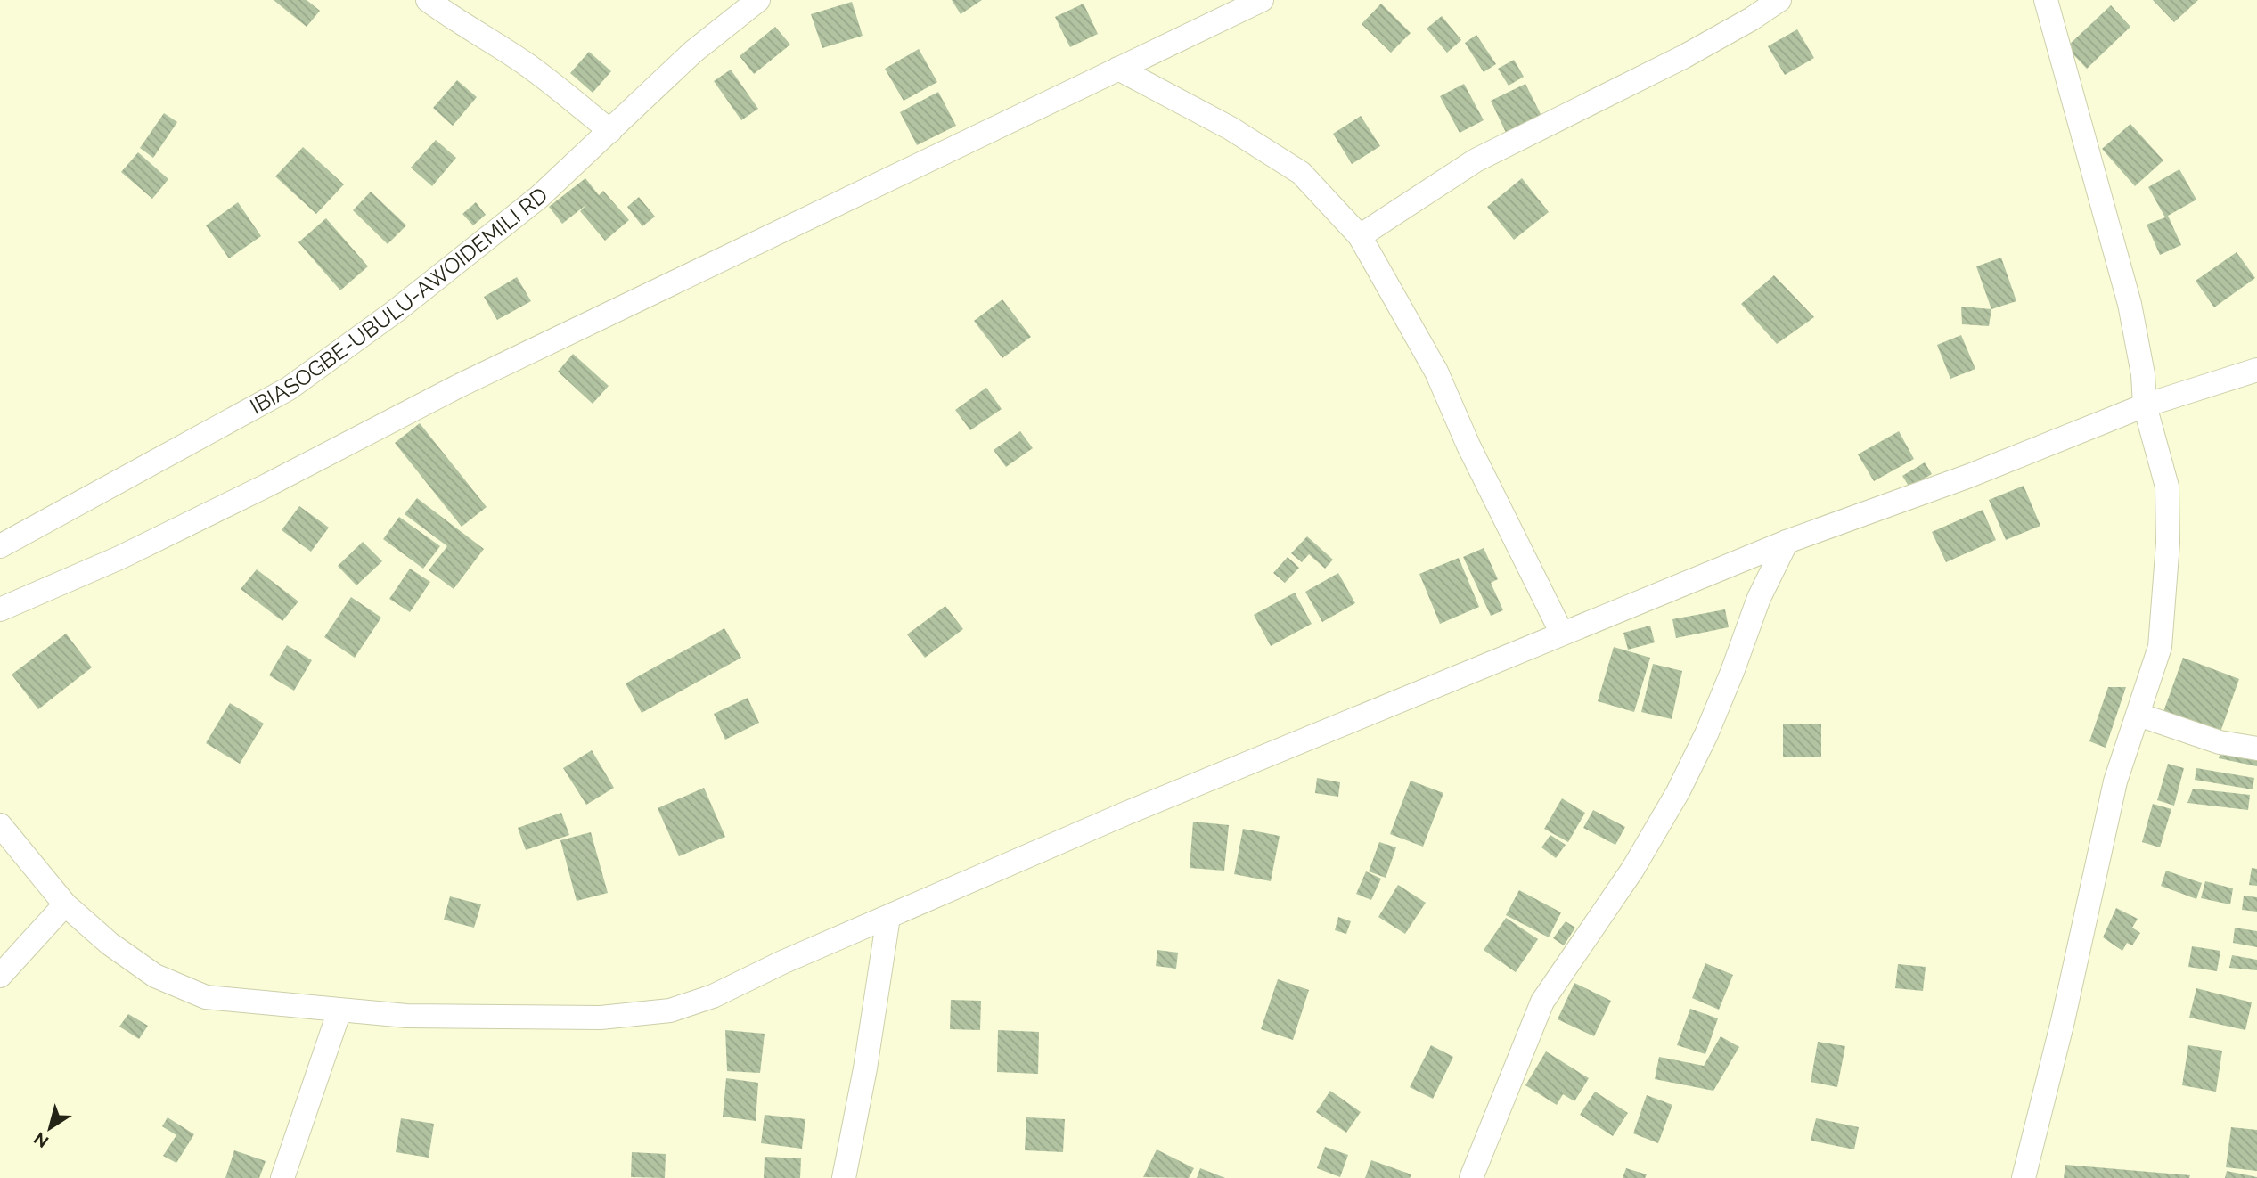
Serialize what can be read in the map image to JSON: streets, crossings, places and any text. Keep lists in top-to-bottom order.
{
  "streets": {
    "street": ["IBIASOGBE-UBULU-AWOIDEMILI RD"]
  },
  "north": "bottom left"
}
